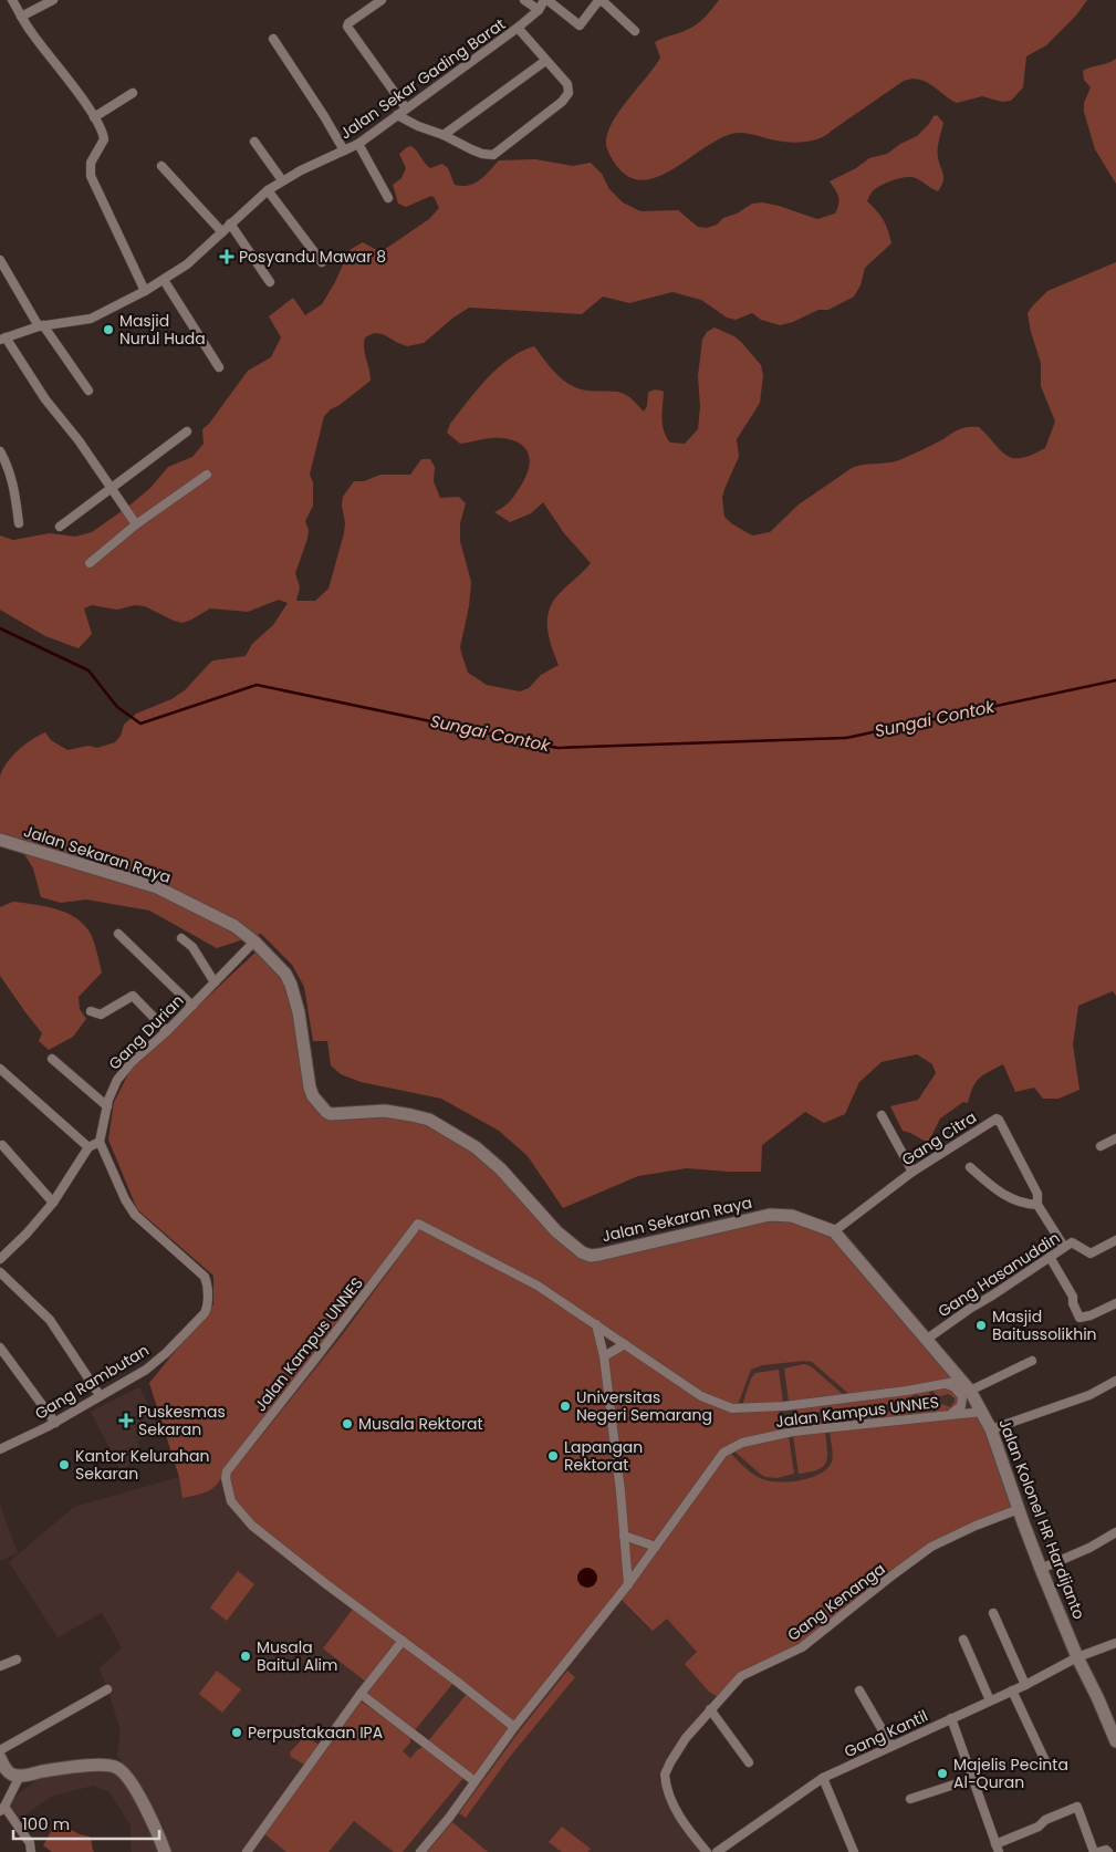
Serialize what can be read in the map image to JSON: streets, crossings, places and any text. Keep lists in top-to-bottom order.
{
  "streets": {
    "main road": ["Jalan Sekaran Raya", "Jalan Kolonel HR Hardijanto"],
    "street": [
      "Jalan Sekar Gading Barat",
      "Gang Durian",
      "Gang Citra",
      "Gang Hasanuddin",
      "Jalan Kampus UNNES",
      "Gang Rambutan",
      "Gang Kenanga",
      "Gang Kantil"
    ]
  },
  "crossings": [
    ["Jalan Sekaran Raya", "Gang Durian"],
    ["Jalan Sekaran Raya", "Jalan Kolonel HR Hardijanto"],
    ["Gang Durian", "Gang Rambutan"],
    ["Gang Citra", "Gang Hasanuddin"],
    ["Gang Citra", "Jalan Kolonel HR Hardijanto"],
    ["Gang Hasanuddin", "Jalan Kolonel HR Hardijanto"],
    ["Jalan Kampus UNNES", "Jalan Kolonel HR Hardijanto"],
    ["Jalan Kolonel HR Hardijanto", "Gang Kenanga"],
    ["Jalan Kolonel HR Hardijanto", "Gang Kantil"]
  ],
  "water": ["Sungai Contok"],
  "places": {
    "health": ["Posyandu Mawar 8", "Puskesmas Sekaran"],
    "other": [
      "Masjid Nurul Huda",
      "Masjid Baitussolikhin",
      "Universitas Negeri Semarang",
      "Musala Rektorat",
      "Lapangan Rektorat",
      "Kantor Kelurahan Sekaran",
      "Musala Baitul Alim",
      "Perpustakaan IPA",
      "Majelis Pecinta Al-Quran"
    ]
  },
  "scale_bar": "100 m"
}
